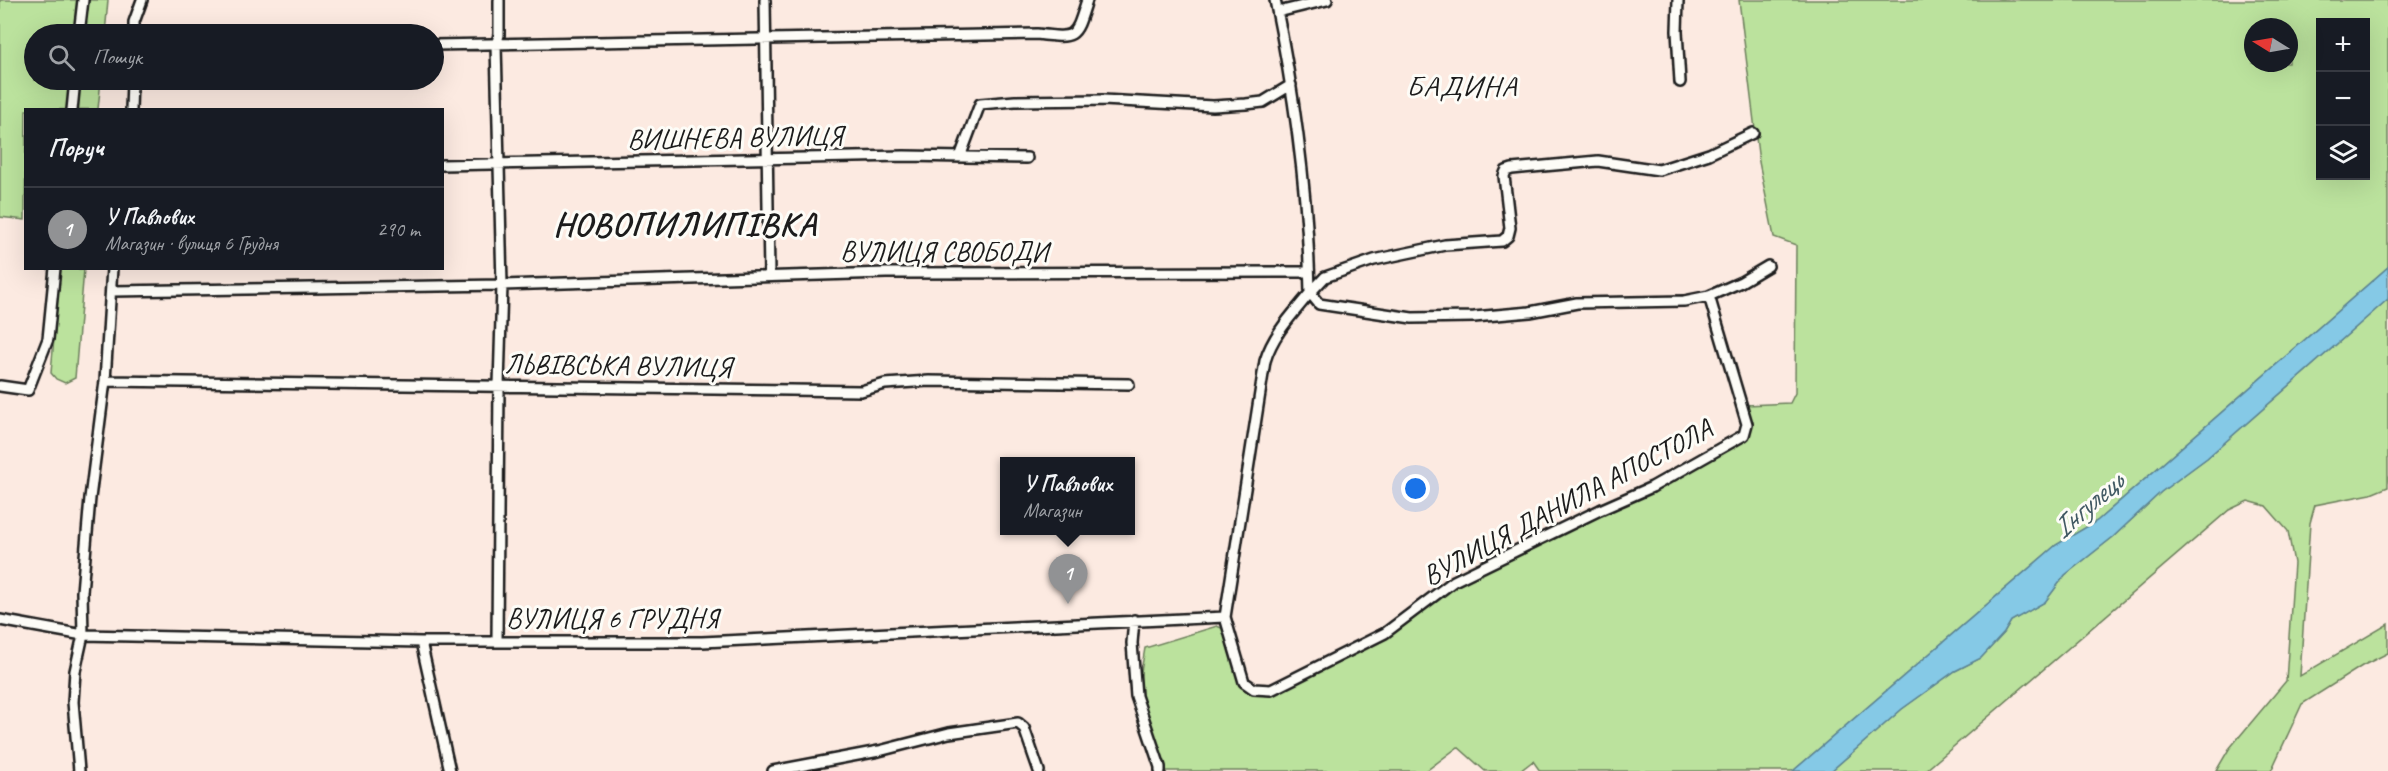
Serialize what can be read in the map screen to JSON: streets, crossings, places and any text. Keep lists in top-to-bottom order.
{
  "streets": {
    "street": [
      "ВИШНЕВА ВУЛИЦЯ",
      "ВУЛИЦЯ СВОБОДИ",
      "ЛЬВІВСЬКА ВУЛИЦЯ",
      "ВУЛИЦЯ ДАНИЛА АПОСТОЛА",
      "ВУЛИЦЯ 6 ГРУДНЯ"
    ]
  },
  "crossings": [
    ["ВУЛИЦЯ ДАНИЛА АПОСТОЛА", "ВУЛИЦЯ 6 ГРУДНЯ"]
  ],
  "districts": ["БАДИНА", "НОВОПИЛИПІВКА"],
  "water": ["Інгулець"],
  "north": "left",
  "page": {
    "map_buttons": ["+", "−"],
    "search": "Пошук",
    "heading": "Поруч",
    "list": [
      {
        "mark": "1",
        "name": "У Павлових",
        "note": "Магазин · вулиця 6 Грудня",
        "value": "290 m"
      }
    ],
    "popup": ["У Павлових", "Магазин"],
    "pins": "1"
  }
}
